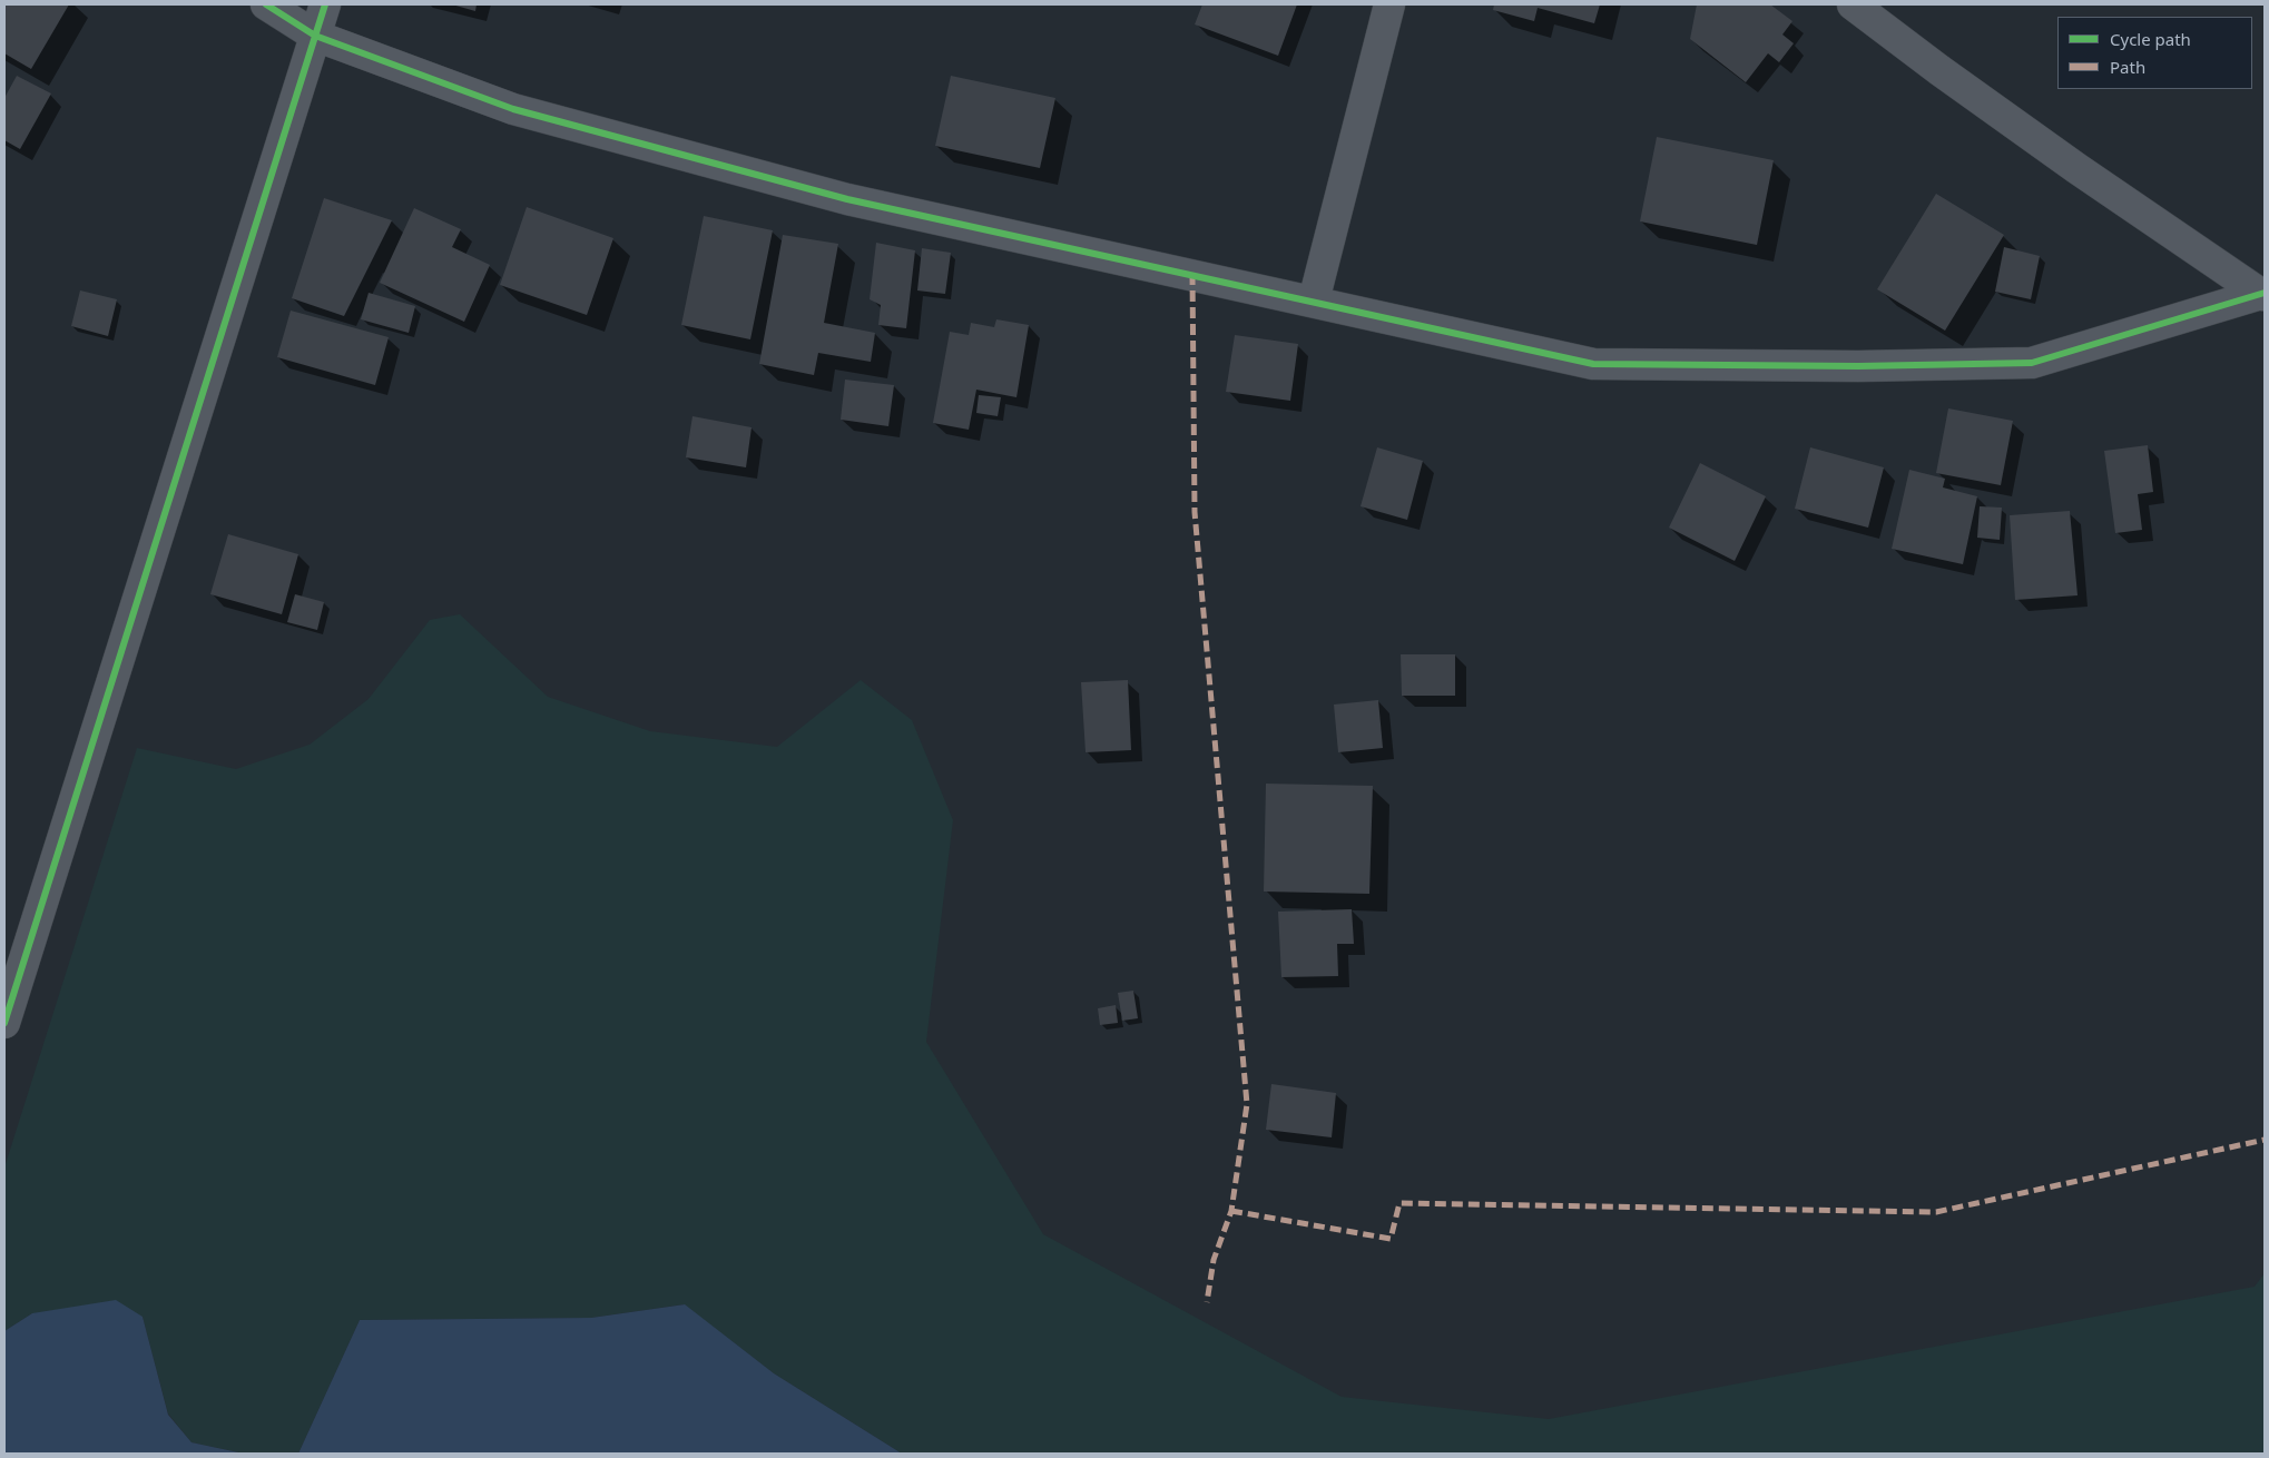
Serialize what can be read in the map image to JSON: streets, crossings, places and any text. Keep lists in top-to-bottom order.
{
  "legend": ["Cycle path", "Path"]
}
